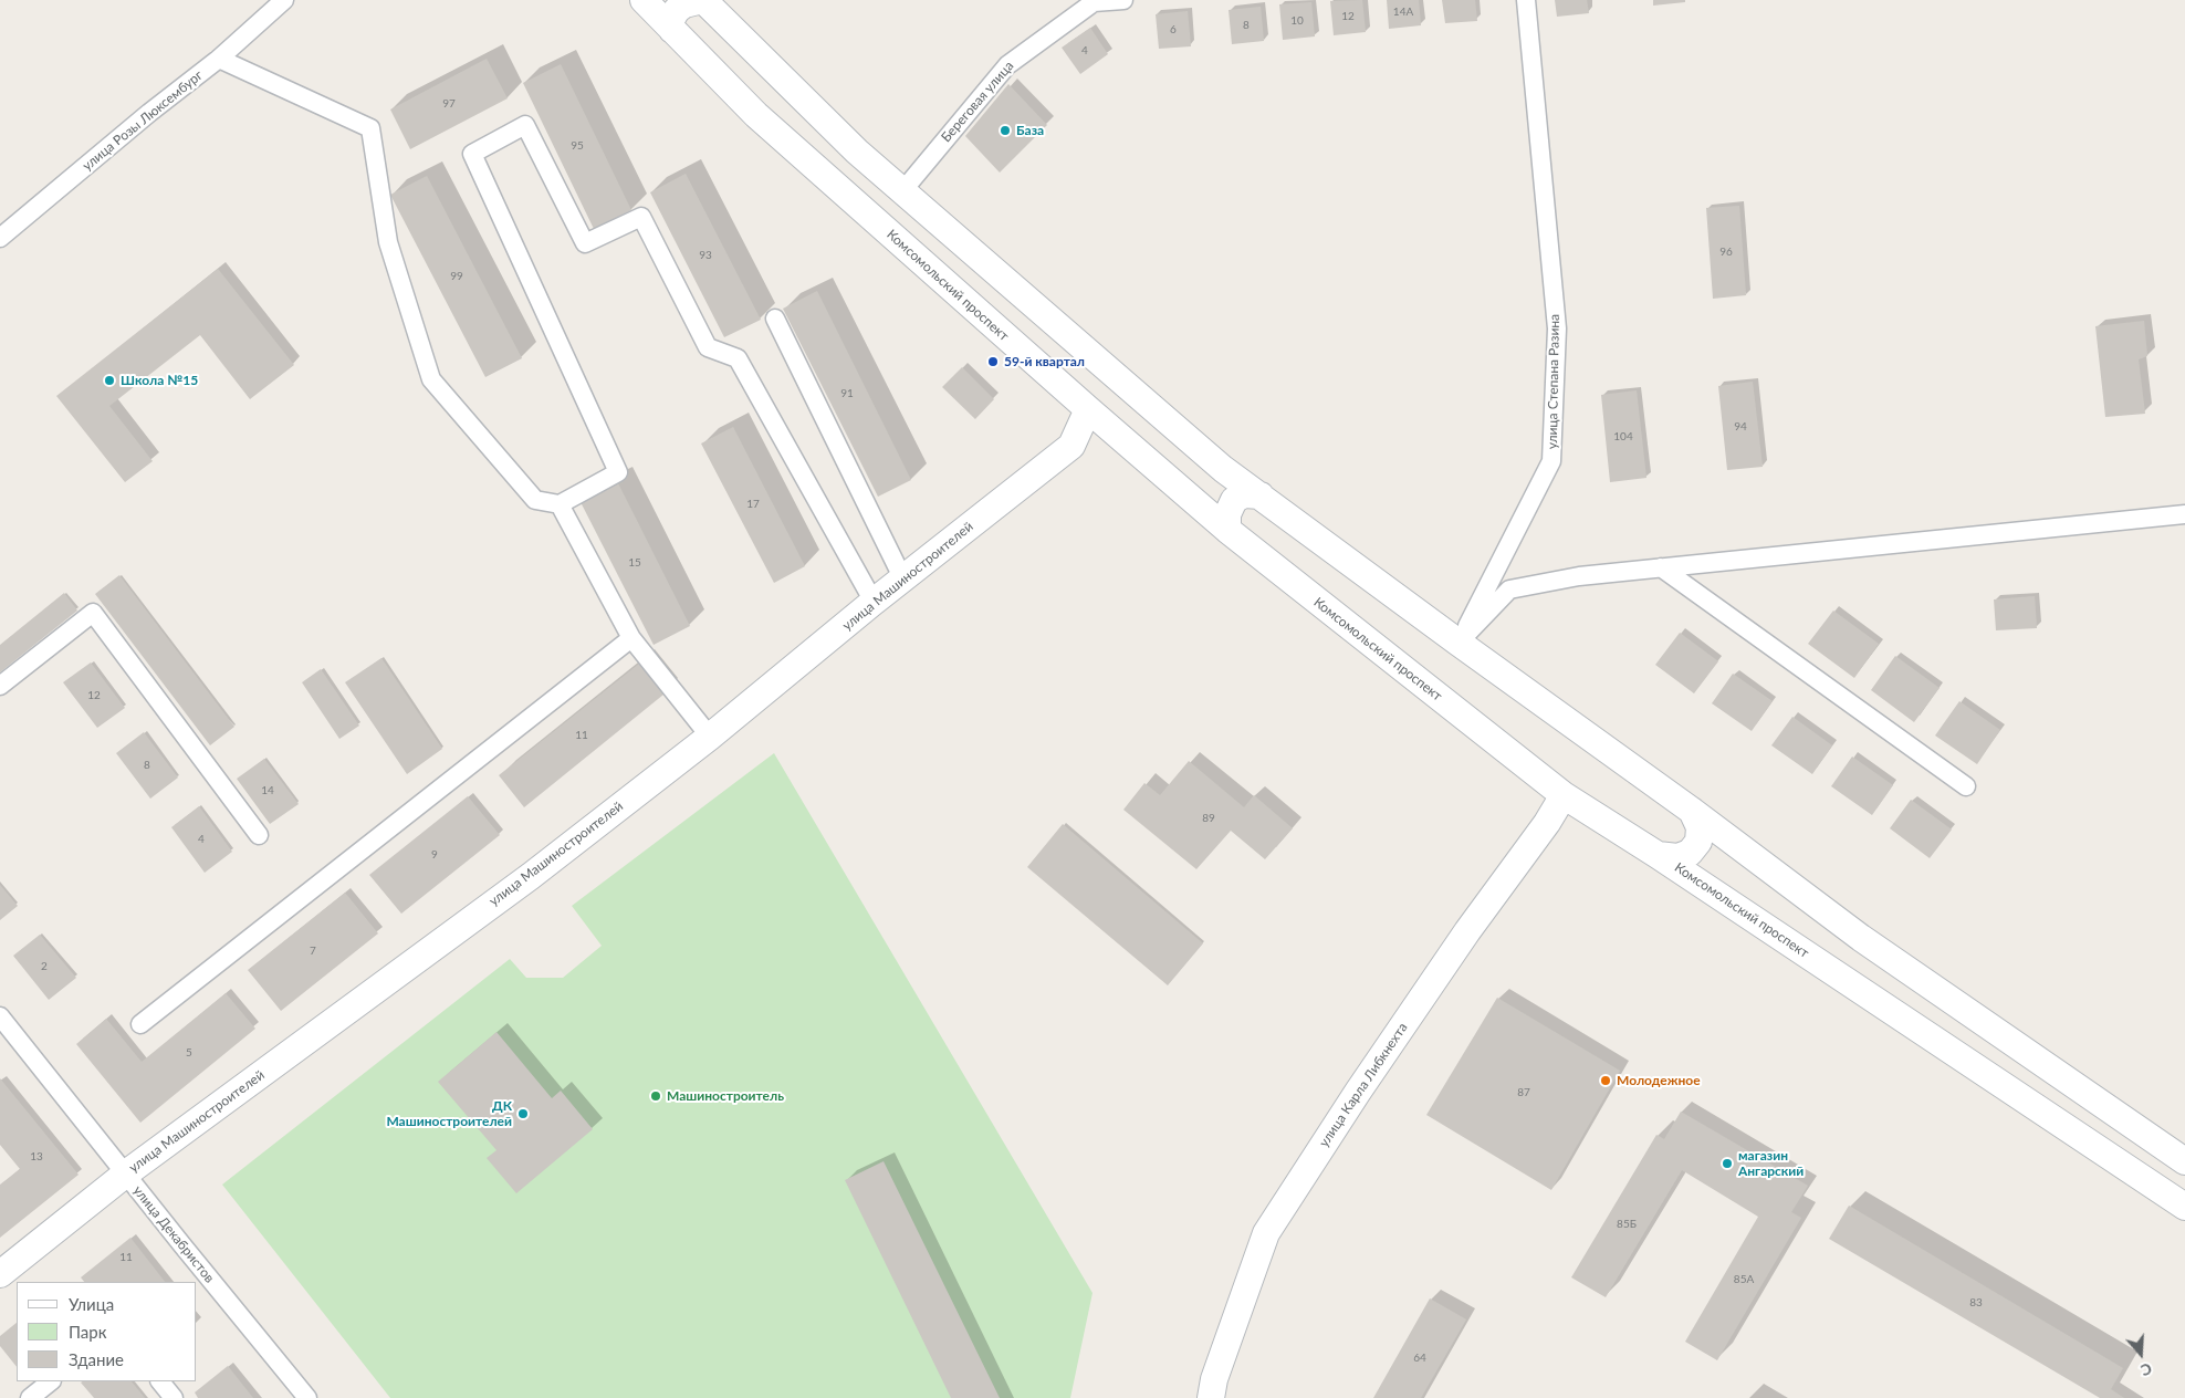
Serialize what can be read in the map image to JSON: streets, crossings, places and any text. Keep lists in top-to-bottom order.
{
  "streets": {
    "main road": ["Комсомольский проспект", "улица Машиностроителей", "улица Карла Либкнехта"],
    "street": [
      "Береговая улица",
      "улица Розы Люксембург",
      "улица Степана Разина",
      "улица Декабристов"
    ]
  },
  "crossings": [
    ["Комсомольский проспект", "улица Машиностроителей"],
    ["Комсомольский проспект", "улица Карла Либкнехта"],
    ["улица Машиностроителей", "улица Декабристов"]
  ],
  "places": [
    "База",
    "59-й квартал",
    "Школа №15",
    "Молодежное",
    "Машиностроитель",
    "ДК Машиностроителей",
    "магазин Ангарский"
  ],
  "house_numbers": [
    "14А",
    "12",
    "10",
    "8",
    "6",
    "4",
    "97",
    "95",
    "96",
    "93",
    "99",
    "91",
    "94",
    "104",
    "17",
    "15",
    "12",
    "11",
    "8",
    "14",
    "89",
    "4",
    "9",
    "7",
    "2",
    "5",
    "87",
    "13",
    "85Б",
    "11",
    "85А",
    "83",
    "64"
  ],
  "legend": ["Улица", "Парк", "Здание"],
  "north": "bottom"
}
